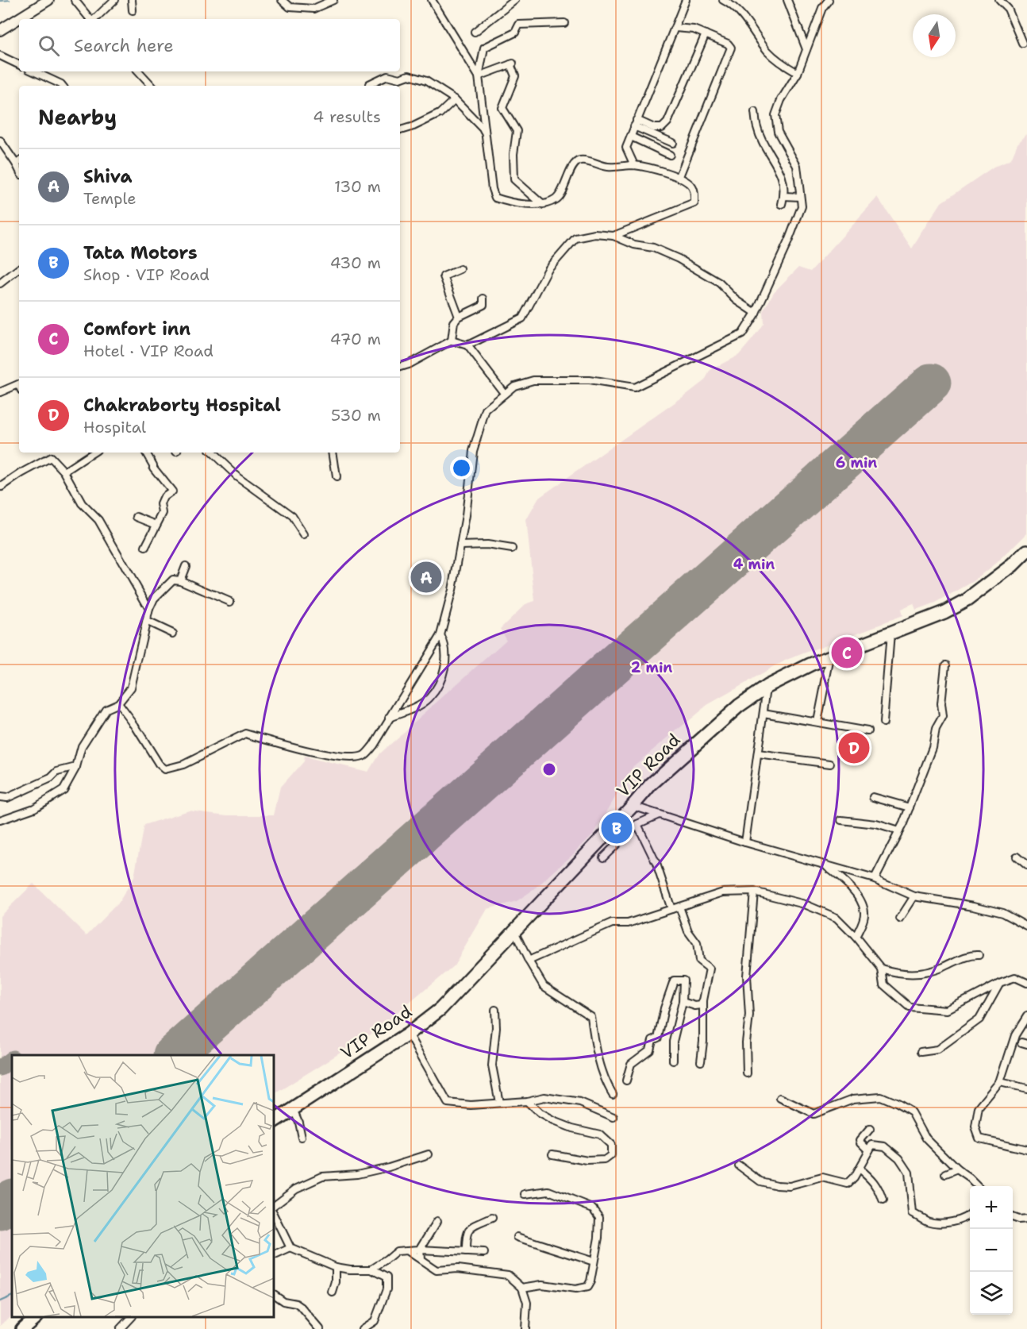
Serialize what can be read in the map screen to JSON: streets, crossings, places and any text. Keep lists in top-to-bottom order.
{
  "streets": {
    "highway": ["VIP Road"]
  },
  "north": "bottom",
  "page": {
    "search": "Search here",
    "heading": ["Nearby", "4 results"],
    "list": [
      {
        "mark": "A",
        "name": "Shiva",
        "note": "Temple",
        "value": "130 m"
      },
      {
        "mark": "B",
        "name": "Tata Motors",
        "note": "Shop · VIP Road",
        "value": "430 m"
      },
      {
        "mark": "C",
        "name": "Comfort inn",
        "note": "Hotel · VIP Road",
        "value": "470 m"
      },
      {
        "mark": "D",
        "name": "Chakraborty Hospital",
        "note": "Hospital",
        "value": "530 m"
      }
    ],
    "pins": [
      "A",
      "C",
      "D",
      "B"
    ],
    "map_buttons": ["+", "−"]
  },
  "rings": ["6 min", "4 min", "2 min"]
}
